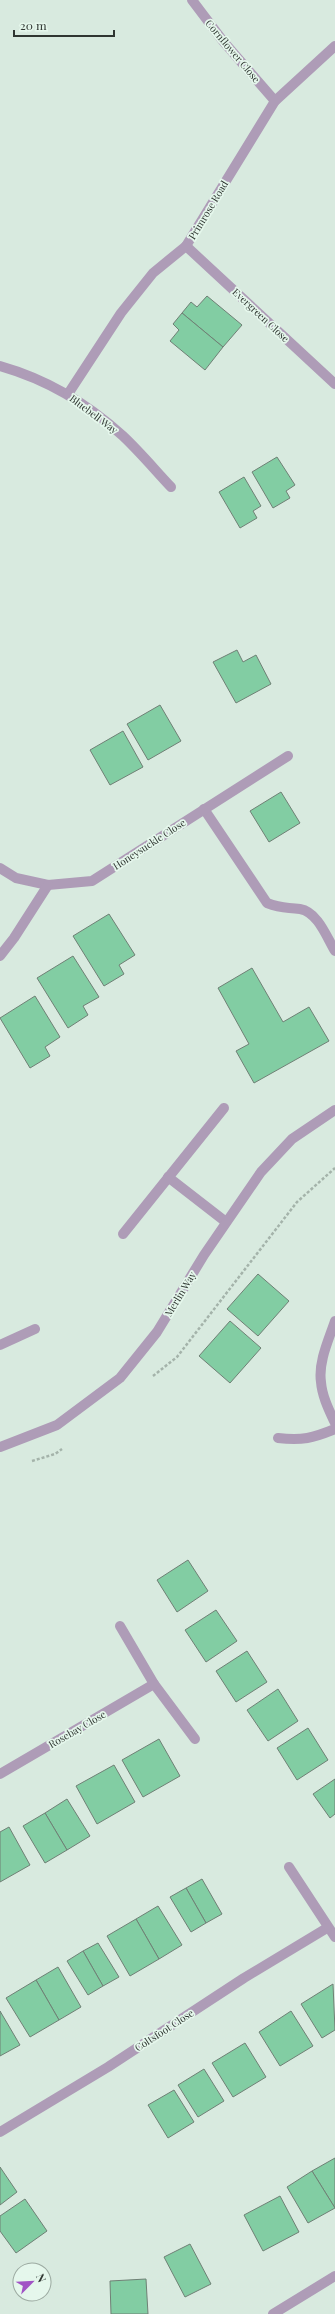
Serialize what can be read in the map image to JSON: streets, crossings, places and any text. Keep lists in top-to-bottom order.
{
  "streets": {
    "street": [
      "Cornflower Close",
      "Primrose Road",
      "Evergreen Close",
      "Bluebell Way",
      "Honeysuckle Close",
      "Merlin Way",
      "Rosebay Close",
      "Coltsfoot Close"
    ]
  },
  "crossings": [
    ["Cornflower Close", "Primrose Road"],
    ["Primrose Road", "Evergreen Close"],
    ["Primrose Road", "Bluebell Way"]
  ],
  "scale_bar": "20 m",
  "north": "top right"
}
